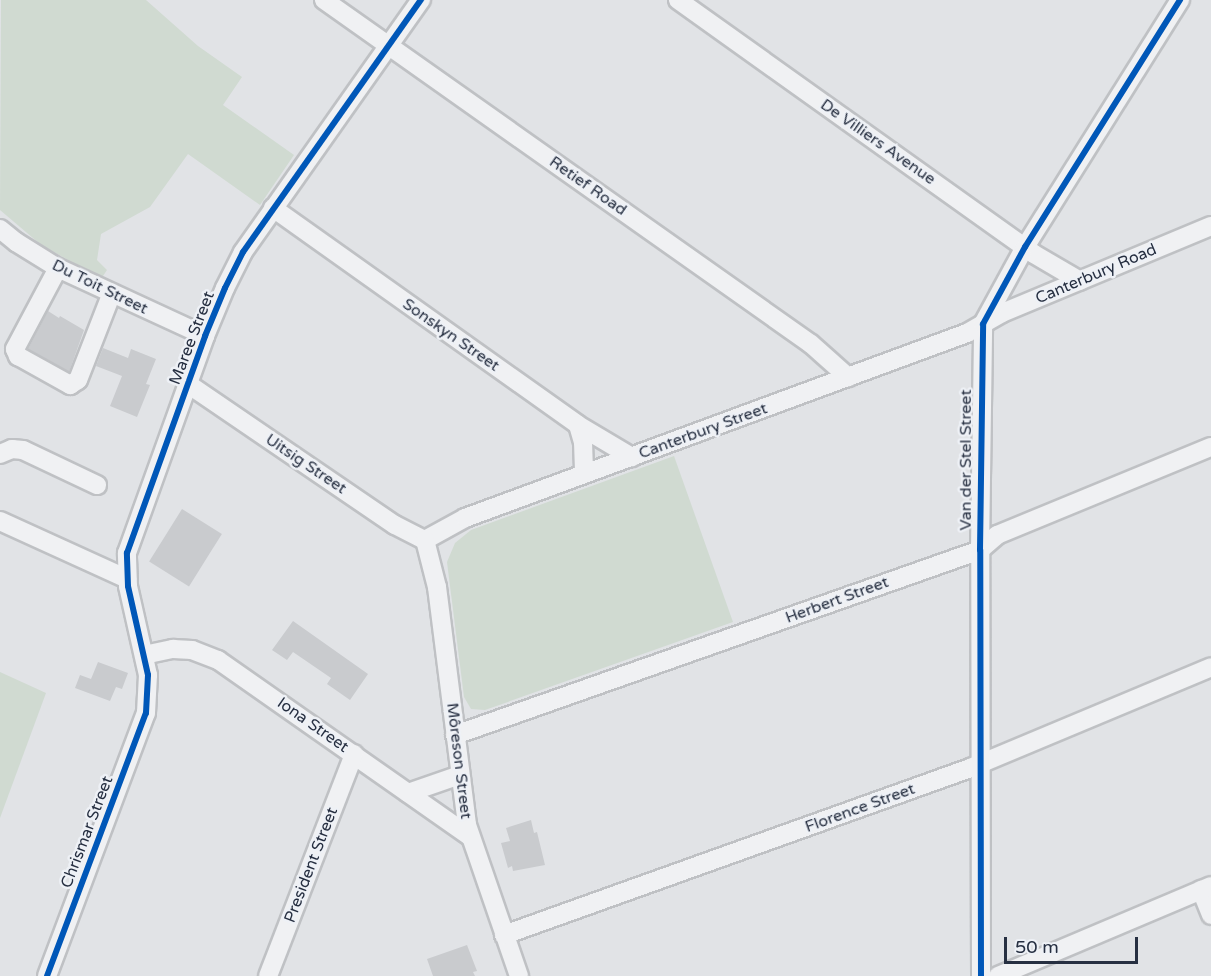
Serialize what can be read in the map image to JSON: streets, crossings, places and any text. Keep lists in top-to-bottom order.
{
  "streets": {
    "street": [
      "De Villiers Avenue",
      "Retief Road",
      "Canterbury Road",
      "Du Toit Street",
      "Sonskyn Street",
      "Maree Street",
      "Canterbury Street",
      "Van der Stel Street",
      "Uitsig Street",
      "Herbert Street",
      "Iona Street",
      "Môreson Street",
      "Florence Street",
      "Chrismar Street",
      "President Street"
    ]
  },
  "crossings": [
    ["De Villiers Avenue", "Canterbury Road"],
    ["De Villiers Avenue", "Van der Stel Street"],
    ["Retief Road", "Maree Street"],
    ["Retief Road", "Canterbury Street"],
    ["Canterbury Road", "Canterbury Street"],
    ["Canterbury Road", "Van der Stel Street"],
    ["Du Toit Street", "Maree Street"],
    ["Sonskyn Street", "Maree Street"],
    ["Sonskyn Street", "Canterbury Street"],
    ["Maree Street", "Uitsig Street"],
    ["Maree Street", "Iona Street"],
    ["Maree Street", "Chrismar Street"],
    ["Canterbury Street", "Van der Stel Street"],
    ["Canterbury Street", "Uitsig Street"],
    ["Canterbury Street", "Môreson Street"],
    ["Van der Stel Street", "Herbert Street"],
    ["Van der Stel Street", "Florence Street"],
    ["Uitsig Street", "Môreson Street"],
    ["Herbert Street", "Môreson Street"],
    ["Iona Street", "Môreson Street"],
    ["Iona Street", "President Street"],
    ["Môreson Street", "Florence Street"]
  ],
  "scale_bar": "50 m"
}
